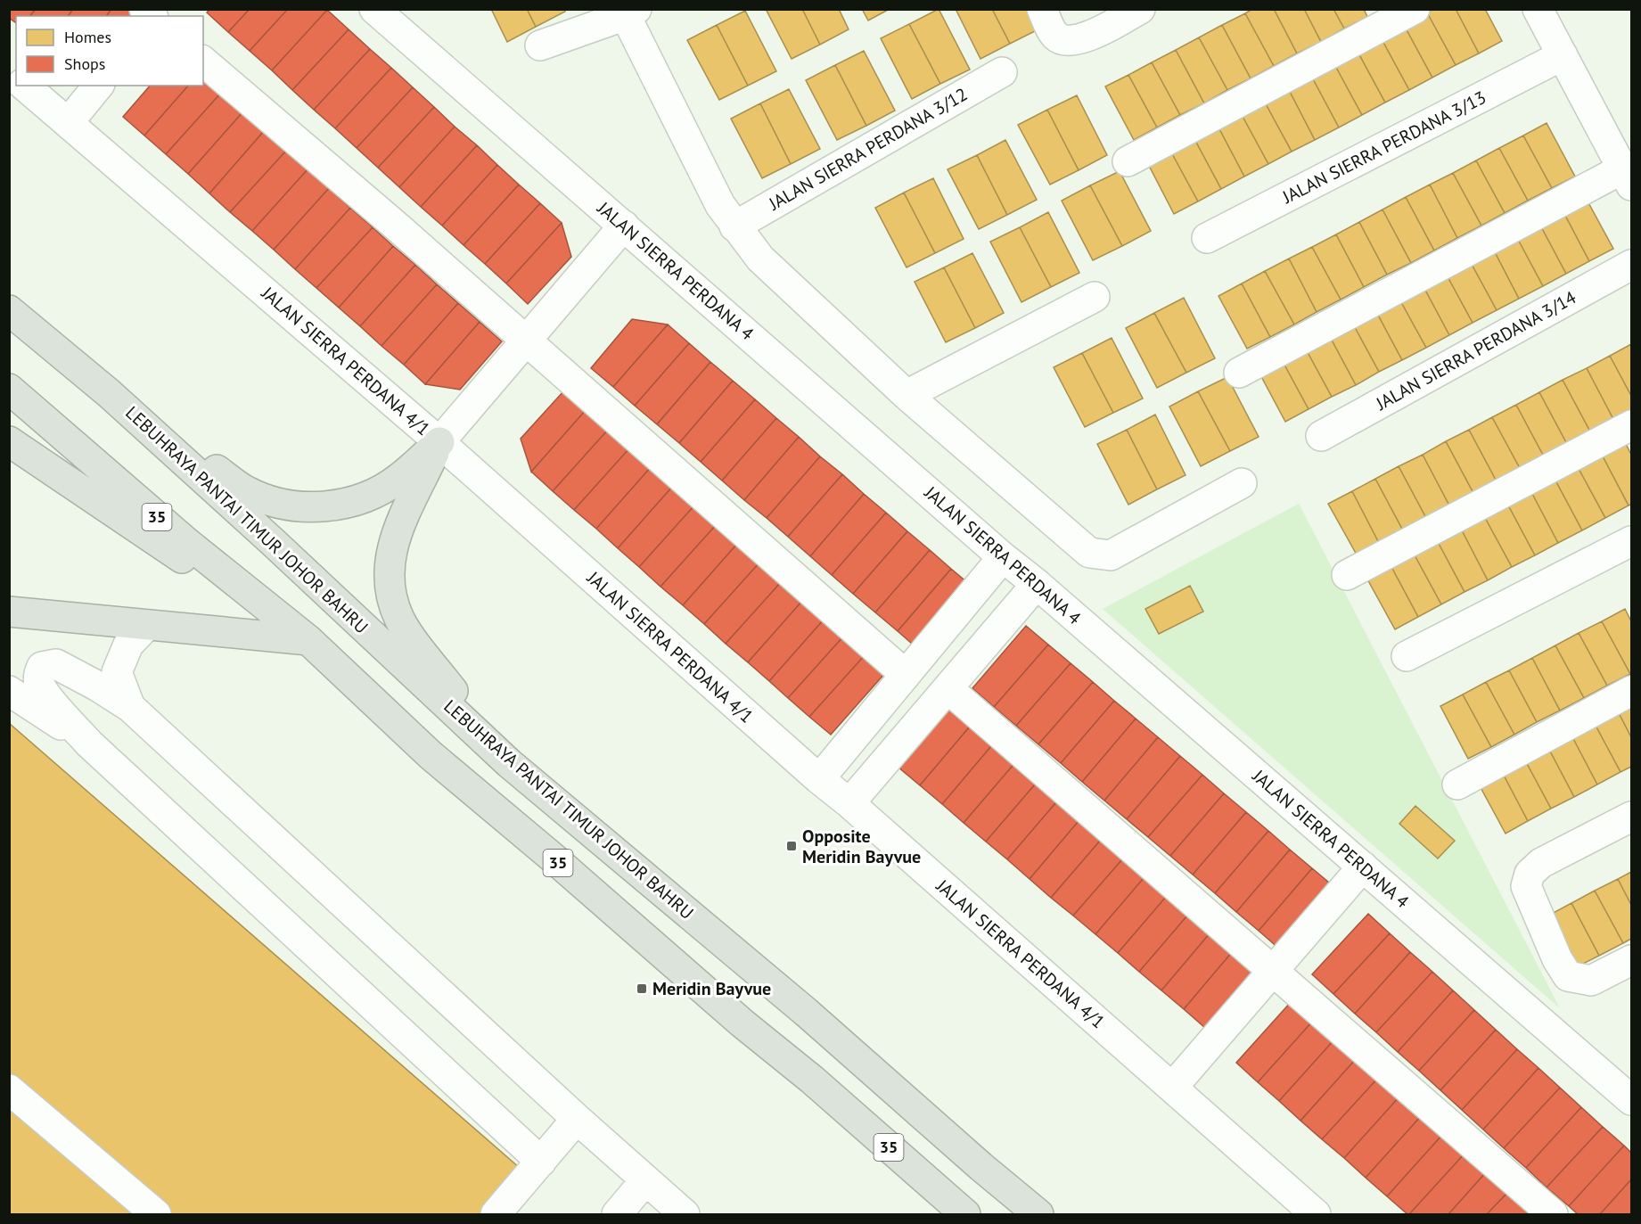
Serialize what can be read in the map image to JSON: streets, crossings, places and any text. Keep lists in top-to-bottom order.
{
  "streets": {
    "highway": ["35", "LEBUHRAYA PANTAI TIMUR JOHOR BAHRU"],
    "street": [
      "JALAN SIERRA PERDANA 3/13",
      "JALAN SIERRA PERDANA 3/12",
      "JALAN SIERRA PERDANA 4",
      "JALAN SIERRA PERDANA 3/14",
      "JALAN SIERRA PERDANA 4/1"
    ]
  },
  "places": {
    "transit": ["Opposite Meridin Bayvue", "Meridin Bayvue"]
  },
  "legend": ["Homes", "Shops"]
}
